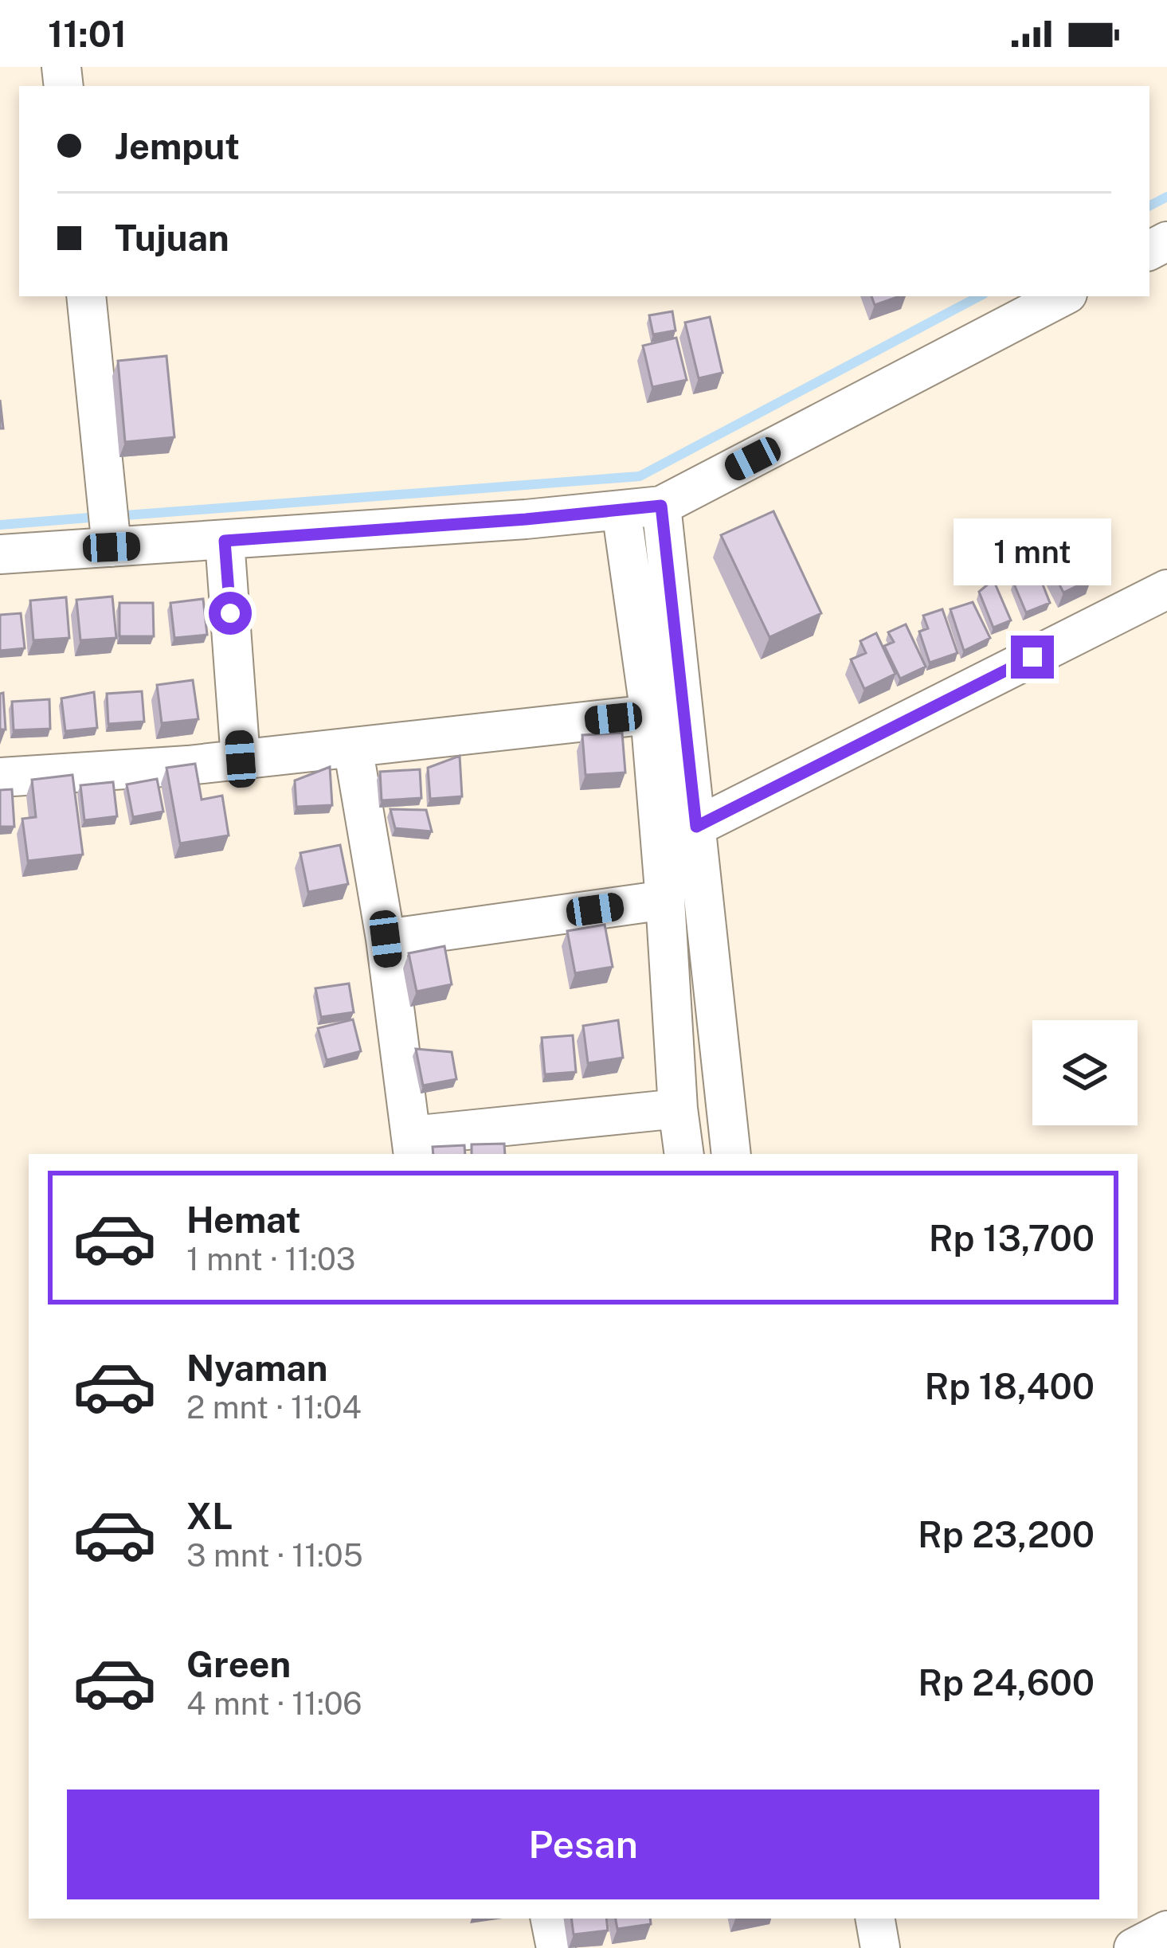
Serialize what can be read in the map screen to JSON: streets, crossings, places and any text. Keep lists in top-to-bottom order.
{
  "page": {
    "status": "11:01",
    "banner": ["Jemput", "Tujuan"],
    "bubble": "1 mnt",
    "list": [
      {
        "name": "Hemat",
        "note": "1 mnt · 11:03",
        "value": "Rp 13,700"
      },
      {
        "name": "Nyaman",
        "note": "2 mnt · 11:04",
        "value": "Rp 18,400"
      },
      {
        "name": "XL",
        "note": "3 mnt · 11:05",
        "value": "Rp 23,200"
      },
      {
        "name": "Green",
        "note": "4 mnt · 11:06",
        "value": "Rp 24,600"
      }
    ],
    "buttons": "Pesan"
  }
}
